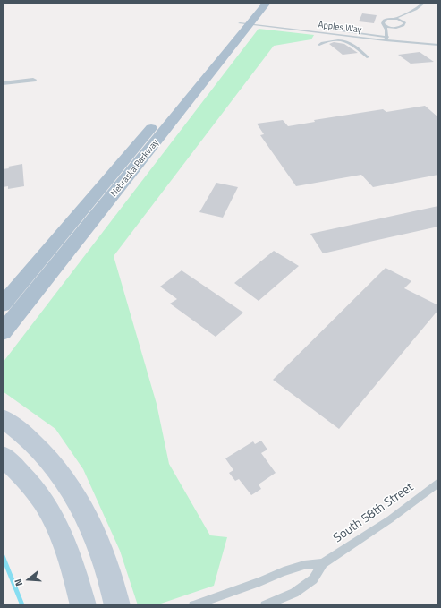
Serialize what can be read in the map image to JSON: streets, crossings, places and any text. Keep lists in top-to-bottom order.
{
  "streets": {
    "main road": ["Nebraska Parkway"],
    "lane": ["Apples Way", "South 58th Street"]
  },
  "crossings": [
    ["Apples Way", "Nebraska Parkway"]
  ],
  "north": "left"
}
